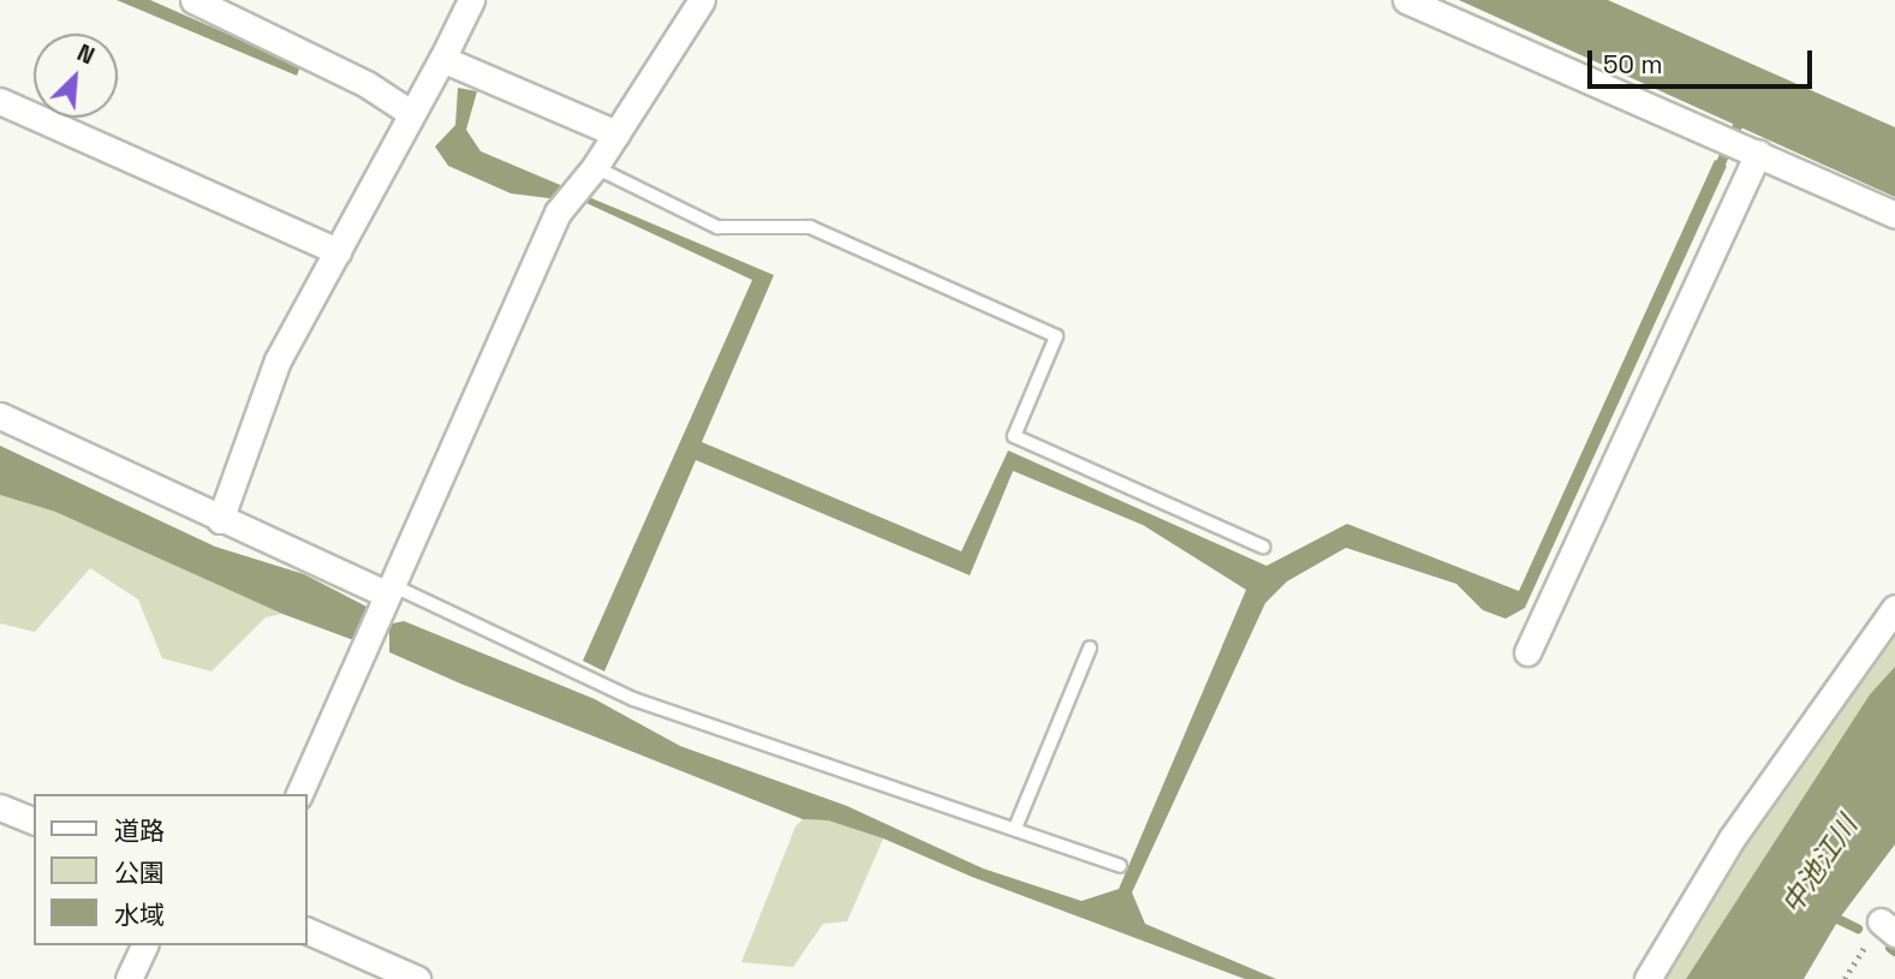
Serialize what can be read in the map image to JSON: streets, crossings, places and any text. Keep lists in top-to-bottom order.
{
  "water": ["中池江川"],
  "legend": ["道路", "公園", "水域"],
  "scale_bar": "50 m",
  "north": "top right"
}
